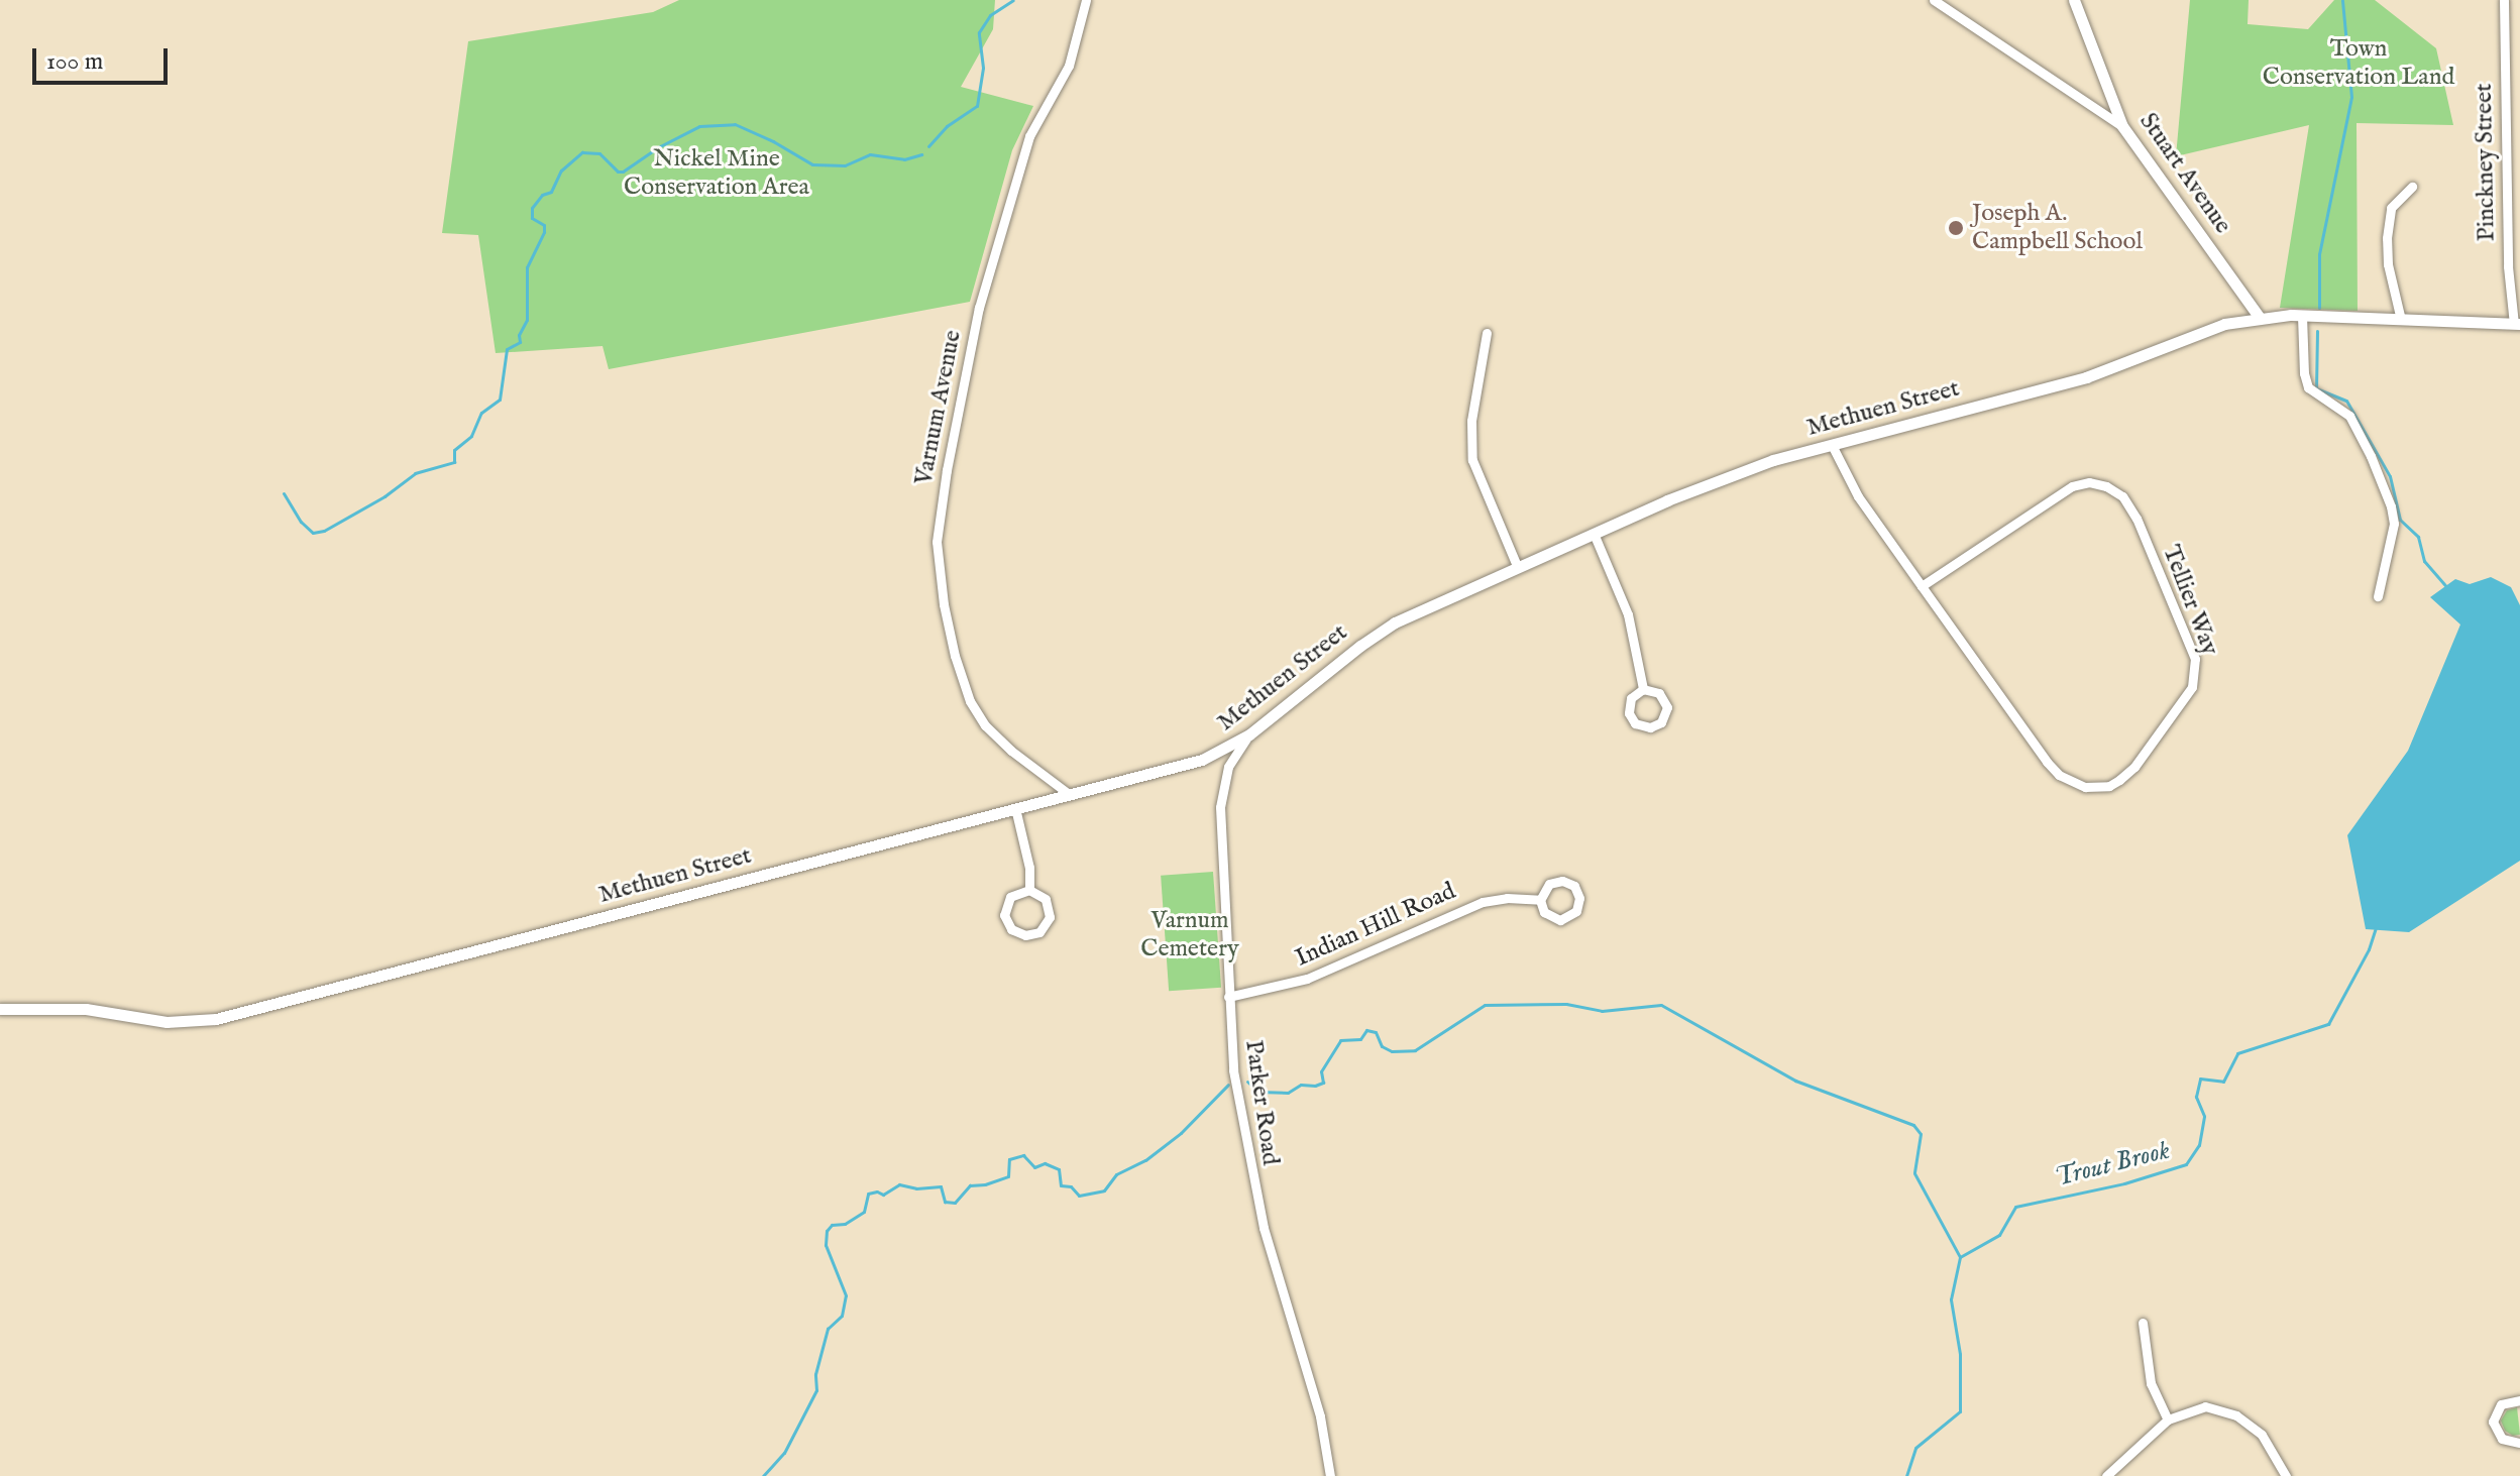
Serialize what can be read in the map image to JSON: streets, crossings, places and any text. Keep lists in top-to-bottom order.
{
  "streets": {
    "street": [
      "Pinckney Street",
      "Stuart Avenue",
      "Varnum Avenue",
      "Methuen Street",
      "Tellier Way",
      "Indian Hill Road",
      "Parker Road"
    ]
  },
  "crossings": [
    ["Pinckney Street", "Methuen Street"],
    ["Stuart Avenue", "Methuen Street"],
    ["Varnum Avenue", "Methuen Street"],
    ["Methuen Street", "Tellier Way"],
    ["Methuen Street", "Parker Road"],
    ["Indian Hill Road", "Parker Road"]
  ],
  "water": ["Trout Brook"],
  "parks": ["Town Conservation Land", "Nickel Mine Conservation Area", "Varnum Cemetery"],
  "places": ["Joseph A. Campbell School"],
  "scale_bar": "100 m"
}
